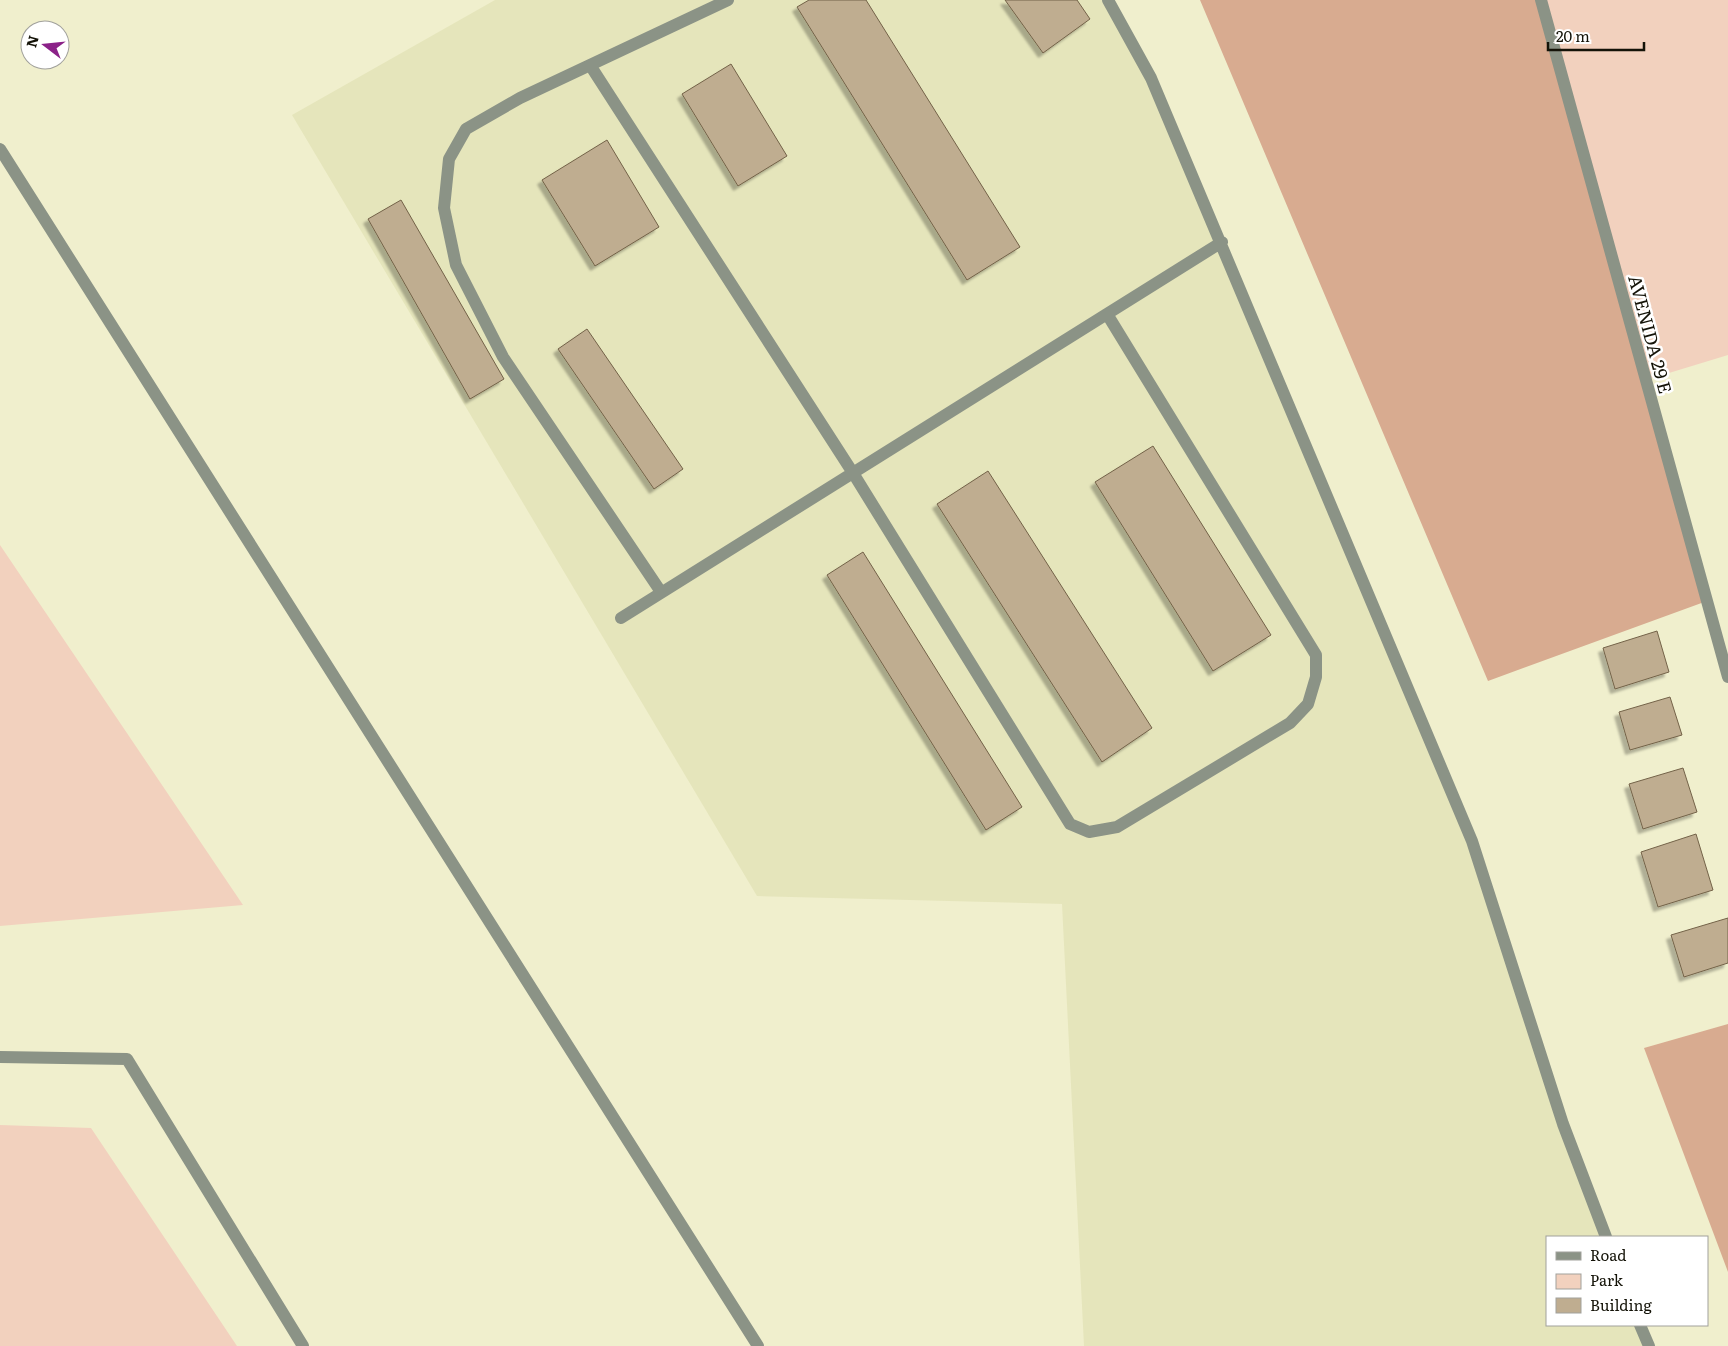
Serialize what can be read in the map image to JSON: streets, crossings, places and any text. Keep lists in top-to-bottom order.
{
  "streets": {
    "street": ["AVENIDA 29 E"]
  },
  "legend": ["Road", "Park", "Building"],
  "scale_bar": "20 m",
  "north": "left"
}
